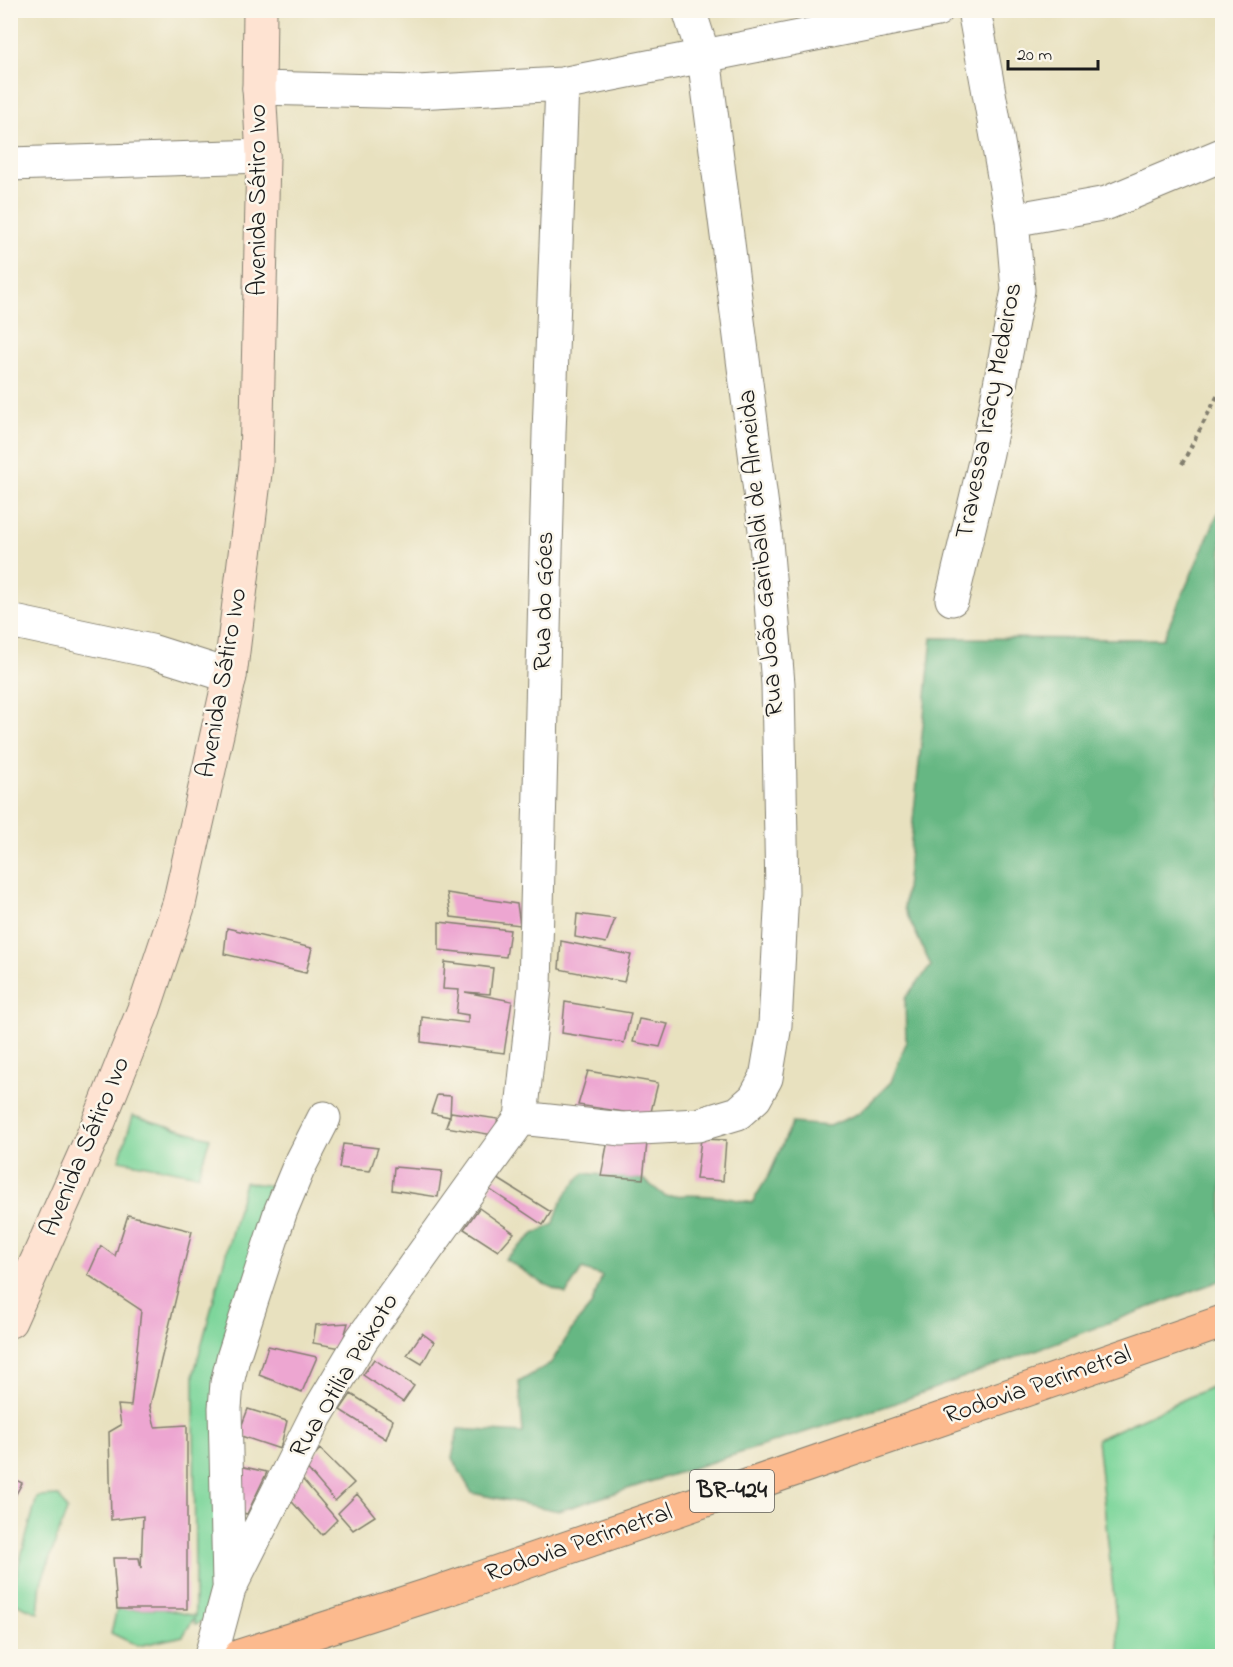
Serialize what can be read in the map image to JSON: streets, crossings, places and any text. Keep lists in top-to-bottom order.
{
  "streets": {
    "main road": ["Avenida Sátiro Ivo", "Rodovia Perimetral", "BR-424"],
    "street": [
      "Travessa Iracy Medeiros",
      "Rua João Garibaldi de Almeida",
      "Rua do Góes",
      "Rua Otilia Peixoto"
    ]
  },
  "crossings": [
    ["Rua João Garibaldi de Almeida", "Rua do Góes"],
    ["Rua João Garibaldi de Almeida", "Rua Otilia Peixoto"],
    ["Rua do Góes", "Rua Otilia Peixoto"]
  ],
  "scale_bar": "20 m"
}
